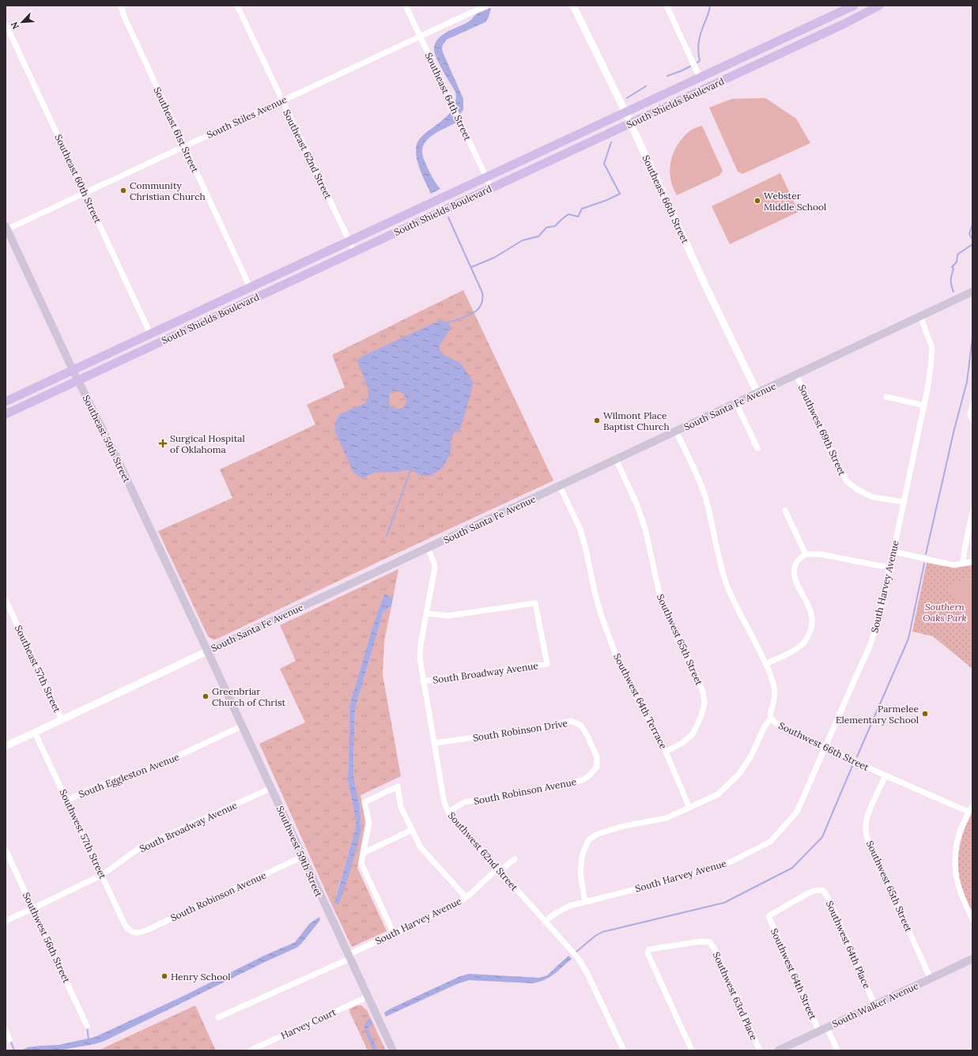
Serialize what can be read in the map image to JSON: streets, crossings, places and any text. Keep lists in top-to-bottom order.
{
  "streets": {
    "main road": [
      "South Shields Boulevard",
      "South Santa Fe Avenue",
      "Southeast 59th Street",
      "Southwest 59th Street",
      "South Walker Avenue"
    ],
    "street": [
      "Southeast 64th Street",
      "South Stiles Avenue",
      "Southeast 61st Street",
      "Southeast 62nd Street",
      "Southeast 60th Street",
      "Southeast 66th Street",
      "Southwest 69th Street",
      "South Harvey Avenue",
      "Southwest 65th Street",
      "Southeast 57th Street",
      "South Broadway Avenue",
      "Southwest 64th Terrace",
      "South Robinson Drive",
      "Southwest 66th Street",
      "South Eggleston Avenue",
      "South Robinson Avenue",
      "Southwest 57th Street",
      "Southwest 62nd Street",
      "Southwest 56th Street",
      "Southwest 64th Place",
      "Southwest 64th Street",
      "Southwest 63rd Place",
      "Harvey Court"
    ]
  },
  "crossings": [
    ["Southeast 64th Street", "South Shields Boulevard"],
    ["Southeast 64th Street", "South Stiles Avenue"],
    ["South Shields Boulevard", "Southeast 61st Street"],
    ["South Shields Boulevard", "Southeast 62nd Street"],
    ["South Shields Boulevard", "Southeast 60th Street"],
    ["South Shields Boulevard", "Southeast 66th Street"],
    ["South Shields Boulevard", "Southeast 59th Street"],
    ["South Stiles Avenue", "Southeast 61st Street"],
    ["South Stiles Avenue", "Southeast 62nd Street"],
    ["South Stiles Avenue", "Southeast 60th Street"],
    ["South Stiles Avenue", "Southeast 59th Street"],
    ["Southeast 66th Street", "South Santa Fe Avenue"],
    ["South Santa Fe Avenue", "Southwest 69th Street"],
    ["South Santa Fe Avenue", "Southeast 59th Street"],
    ["South Santa Fe Avenue", "South Harvey Avenue"],
    ["South Santa Fe Avenue", "Southwest 65th Street"],
    ["South Santa Fe Avenue", "Southeast 57th Street"],
    ["South Santa Fe Avenue", "Southwest 64th Terrace"],
    ["South Santa Fe Avenue", "Southwest 66th Street"],
    ["South Santa Fe Avenue", "Southwest 57th Street"],
    ["South Santa Fe Avenue", "Southwest 59th Street"],
    ["South Santa Fe Avenue", "Southwest 62nd Street"],
    ["Southwest 69th Street", "South Harvey Avenue"],
    ["Southeast 59th Street", "Southwest 59th Street"],
    ["South Harvey Avenue", "Southwest 66th Street"],
    ["South Harvey Avenue", "Southwest 59th Street"],
    ["South Harvey Avenue", "Southwest 62nd Street"],
    ["Southwest 65th Street", "Southwest 64th Terrace"],
    ["Southwest 65th Street", "Southwest 66th Street"],
    ["Southwest 65th Street", "South Walker Avenue"],
    ["South Broadway Avenue", "Southwest 57th Street"],
    ["South Broadway Avenue", "Southwest 59th Street"],
    ["South Broadway Avenue", "Southwest 62nd Street"],
    ["South Broadway Avenue", "Southwest 56th Street"],
    ["South Robinson Drive", "South Robinson Avenue"],
    ["South Robinson Drive", "Southwest 62nd Street"],
    ["South Eggleston Avenue", "Southwest 57th Street"],
    ["South Eggleston Avenue", "Southwest 59th Street"],
    ["South Robinson Avenue", "Southwest 57th Street"],
    ["South Robinson Avenue", "Southwest 59th Street"],
    ["South Robinson Avenue", "Southwest 62nd Street"],
    ["Southwest 59th Street", "Harvey Court"],
    ["Southwest 64th Place", "Southwest 64th Street"],
    ["Southwest 64th Place", "South Walker Avenue"],
    ["Southwest 64th Street", "South Walker Avenue"]
  ],
  "parks": ["Southern Oaks Park"],
  "places": {
    "other": [
      "Community Christian Church",
      "Webster Middle School",
      "Wilmont Place Baptist Church",
      "Greenbriar Church of Christ",
      "Parmelee Elementary School",
      "Henry School"
    ],
    "health": ["Surgical Hospital of Oklahoma"]
  },
  "north": "bottom left"
}
